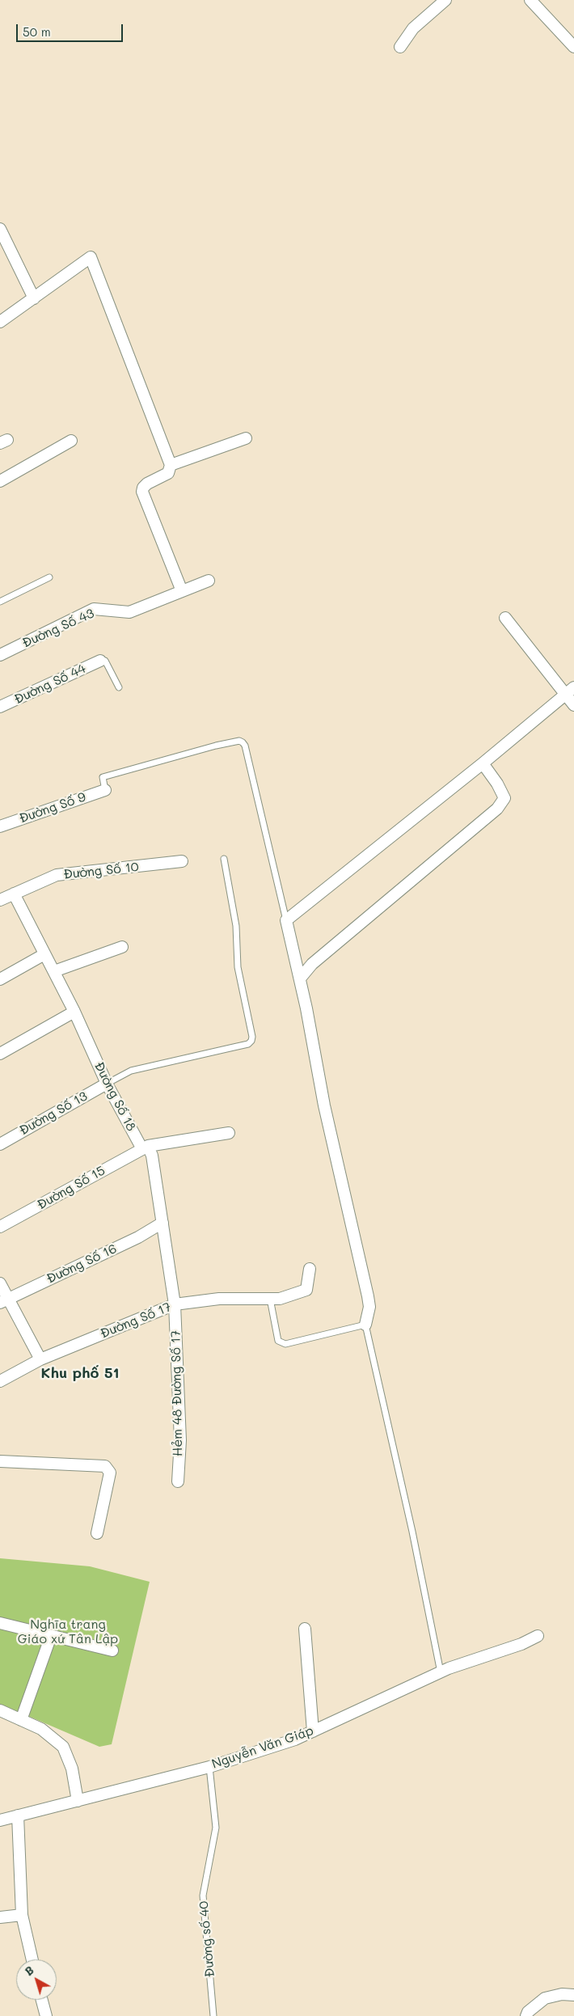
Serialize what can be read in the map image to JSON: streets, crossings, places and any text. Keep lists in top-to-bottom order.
{
  "streets": {
    "street": [
      "Đường Số 43",
      "Đường Số 44",
      "Đường Số 9",
      "Đường Số 10",
      "Đường Số 18",
      "Đường Số 13",
      "Đường Số 15",
      "Đường Số 16",
      "Đường Số 17",
      "Hẻm 48 Đường Số 17",
      "Nguyễn Văn Giáp"
    ],
    "lane": ["Đường số 40"]
  },
  "crossings": [
    ["Đường Số 10", "Đường Số 18"],
    ["Đường Số 18", "Đường Số 13"],
    ["Đường Số 18", "Đường Số 15"],
    ["Đường Số 18", "Đường Số 16"],
    ["Đường Số 18", "Đường Số 17"],
    ["Đường Số 18", "Hẻm 48 Đường Số 17"],
    ["Đường Số 17", "Hẻm 48 Đường Số 17"],
    ["Nguyễn Văn Giáp", "Đường số 40"]
  ],
  "districts": ["Khu phố 51"],
  "parks": ["Nghĩa trang Giáo xứ Tân Lập"],
  "scale_bar": "50 m",
  "north": "top left"
}
